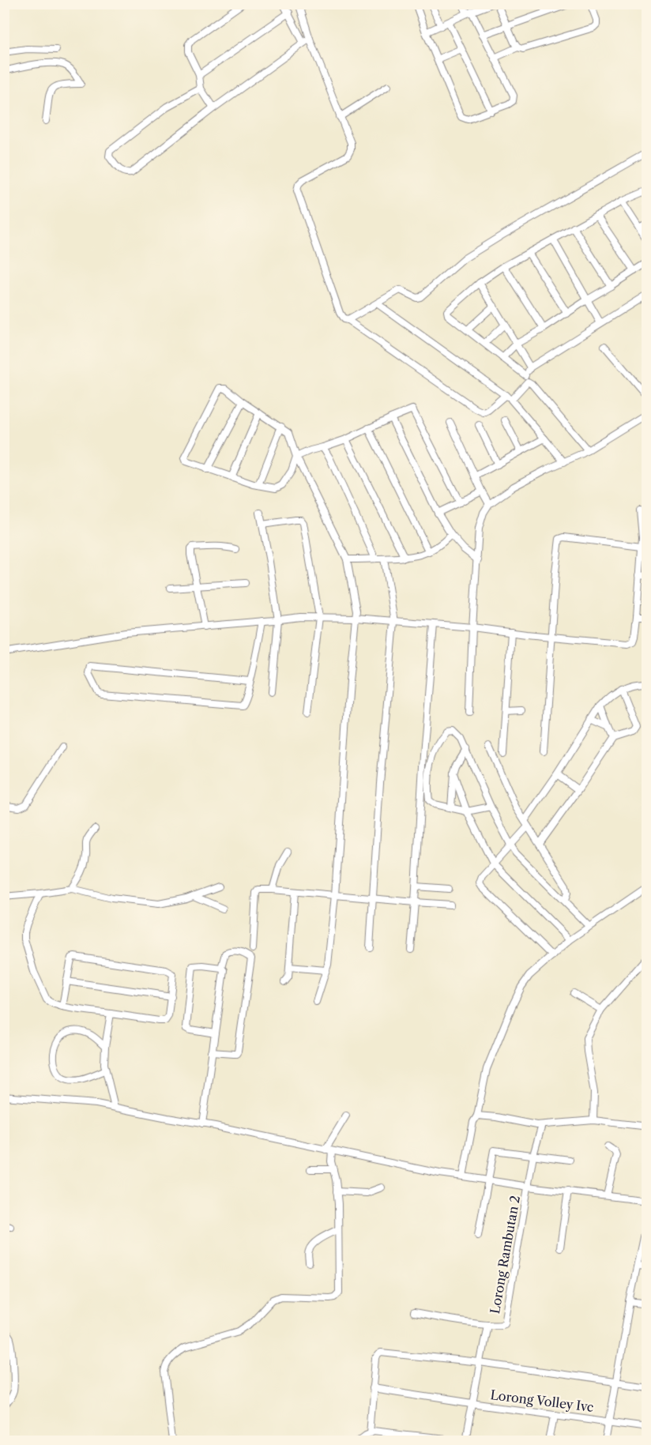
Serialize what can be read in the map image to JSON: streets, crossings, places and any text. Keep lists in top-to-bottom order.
{
  "streets": {
    "street": ["Lorong Rambutan 2", "Lorong Volley Ivc"]
  }
}
